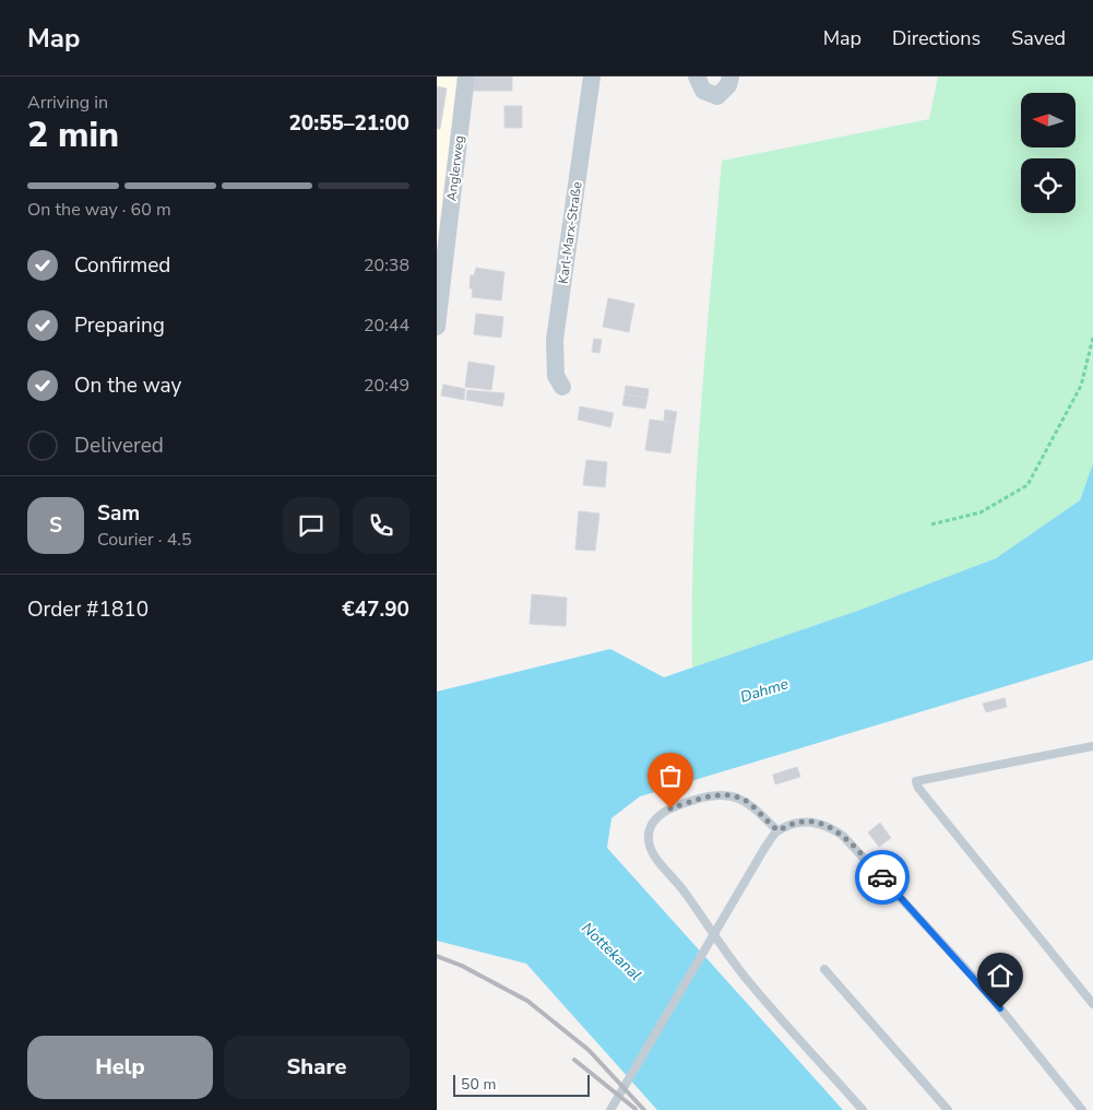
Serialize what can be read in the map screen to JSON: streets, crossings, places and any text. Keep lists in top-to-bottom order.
{
  "streets": {
    "street": ["Anglerweg", "Karl-Marx-Straße"]
  },
  "water": ["Dahme", "Nottekanal"],
  "scale_bar": "50 m",
  "north": "left",
  "page": {
    "header": "Map",
    "nav": ["Map", "Directions", "Saved"],
    "heading": ["2 min", "Arriving in", "20:55–21:00"],
    "panel": [
      "Sam",
      "Courier · 4.5",
      "Order #1810",
      "€47.90"
    ],
    "bar": "On the way · 60 m",
    "list": [
      ["Confirmed", "20:38"],
      ["Preparing", "20:44"],
      ["On the way", "20:49"],
      "Delivered"
    ],
    "round": "S",
    "buttons": ["Help", "Share"],
    "scale": "50 m"
  }
}
